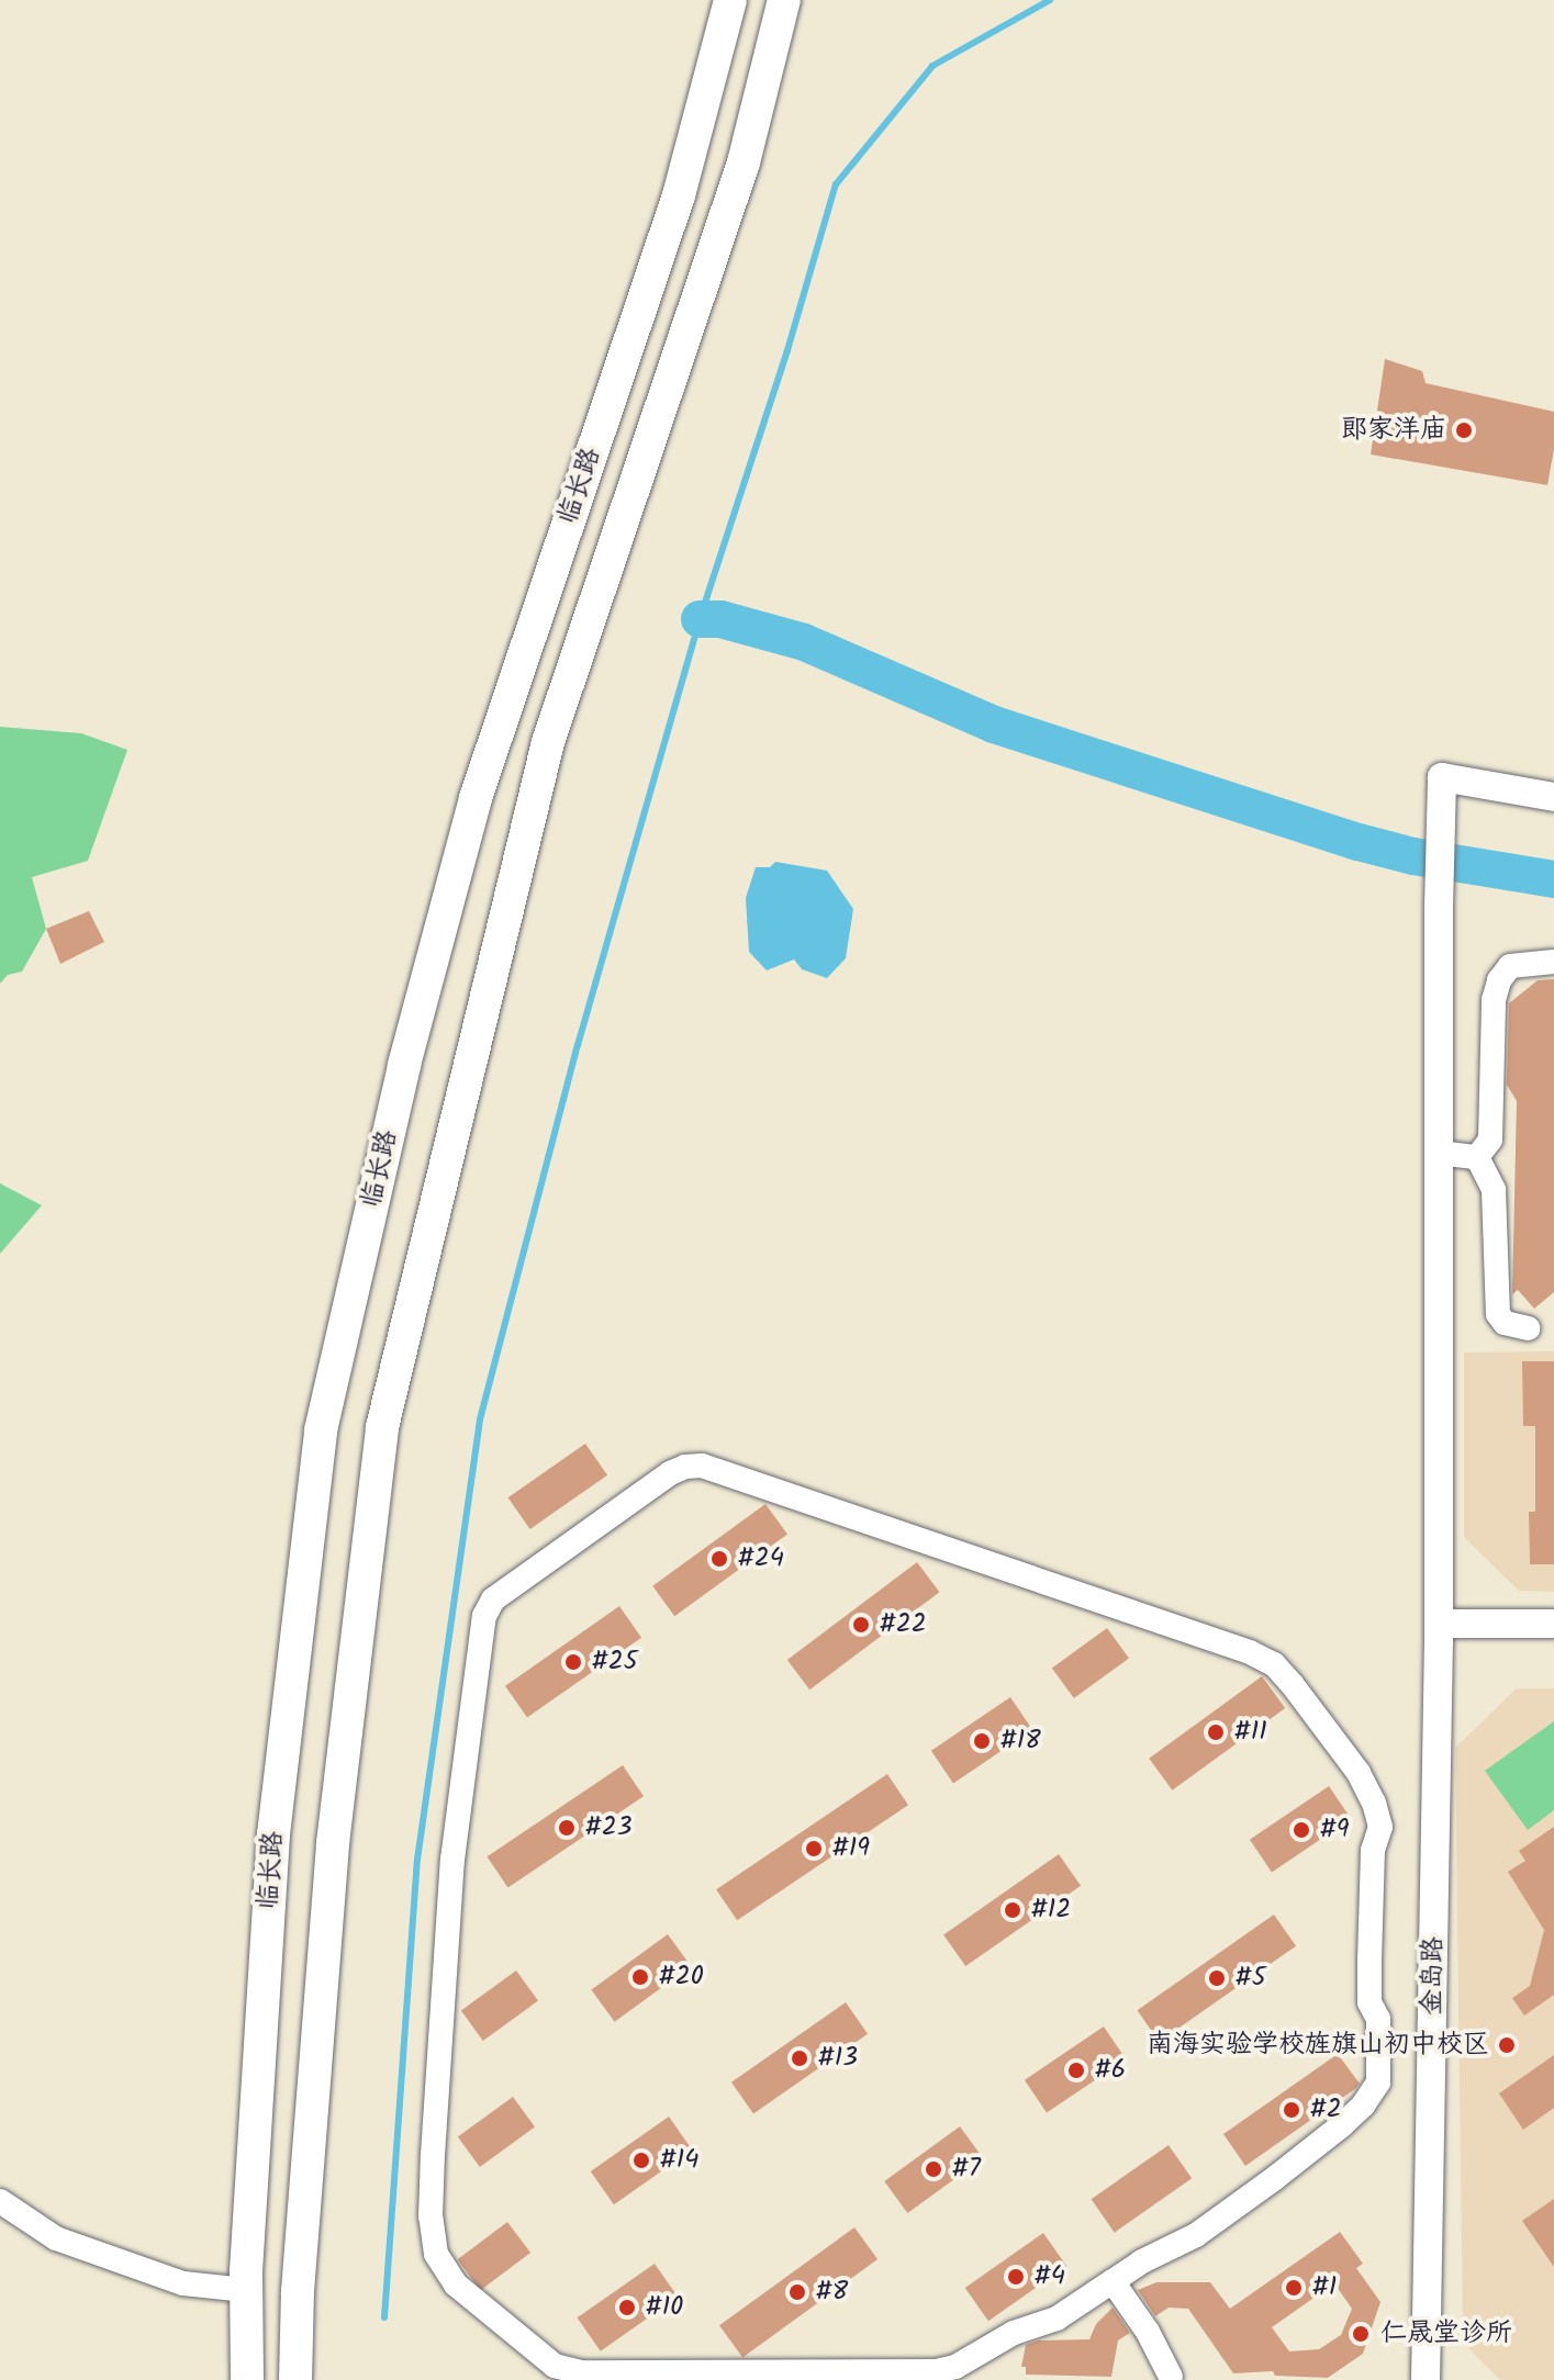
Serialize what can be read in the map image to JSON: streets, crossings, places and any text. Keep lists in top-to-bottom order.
{
  "streets": {
    "main road": ["临长路"],
    "street": ["金岛路"]
  },
  "places": [
    "郎家洋庙",
    "#24",
    "#22",
    "#25",
    "#11",
    "#18",
    "#23",
    "#9",
    "#19",
    "#12",
    "#20",
    "#5",
    "南海实验学校旌旗山初中校区",
    "#13",
    "#6",
    "#2",
    "#14",
    "#7",
    "#4",
    "#1",
    "#8",
    "#10",
    "仁晟堂诊所"
  ]
}
